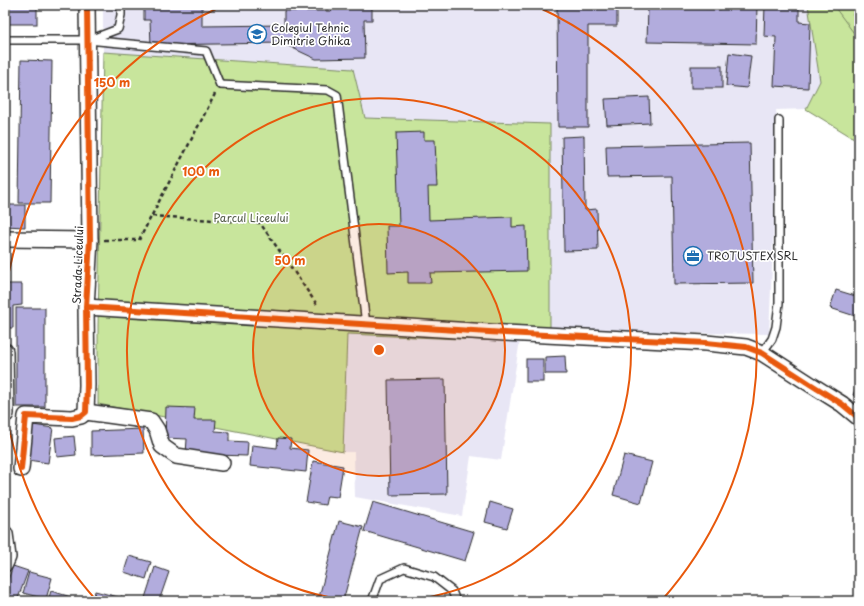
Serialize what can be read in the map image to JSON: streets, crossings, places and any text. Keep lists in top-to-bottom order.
{
  "streets": {
    "street": ["Strada Liceului"]
  },
  "parks": ["Parcul Liceului"],
  "places": {
    "school or university": ["Colegiul Tehnic Dimitrie Ghika"],
    "office": ["TROTUSTEX SRL"]
  },
  "rings": ["150 m", "100 m", "50 m"]
}
